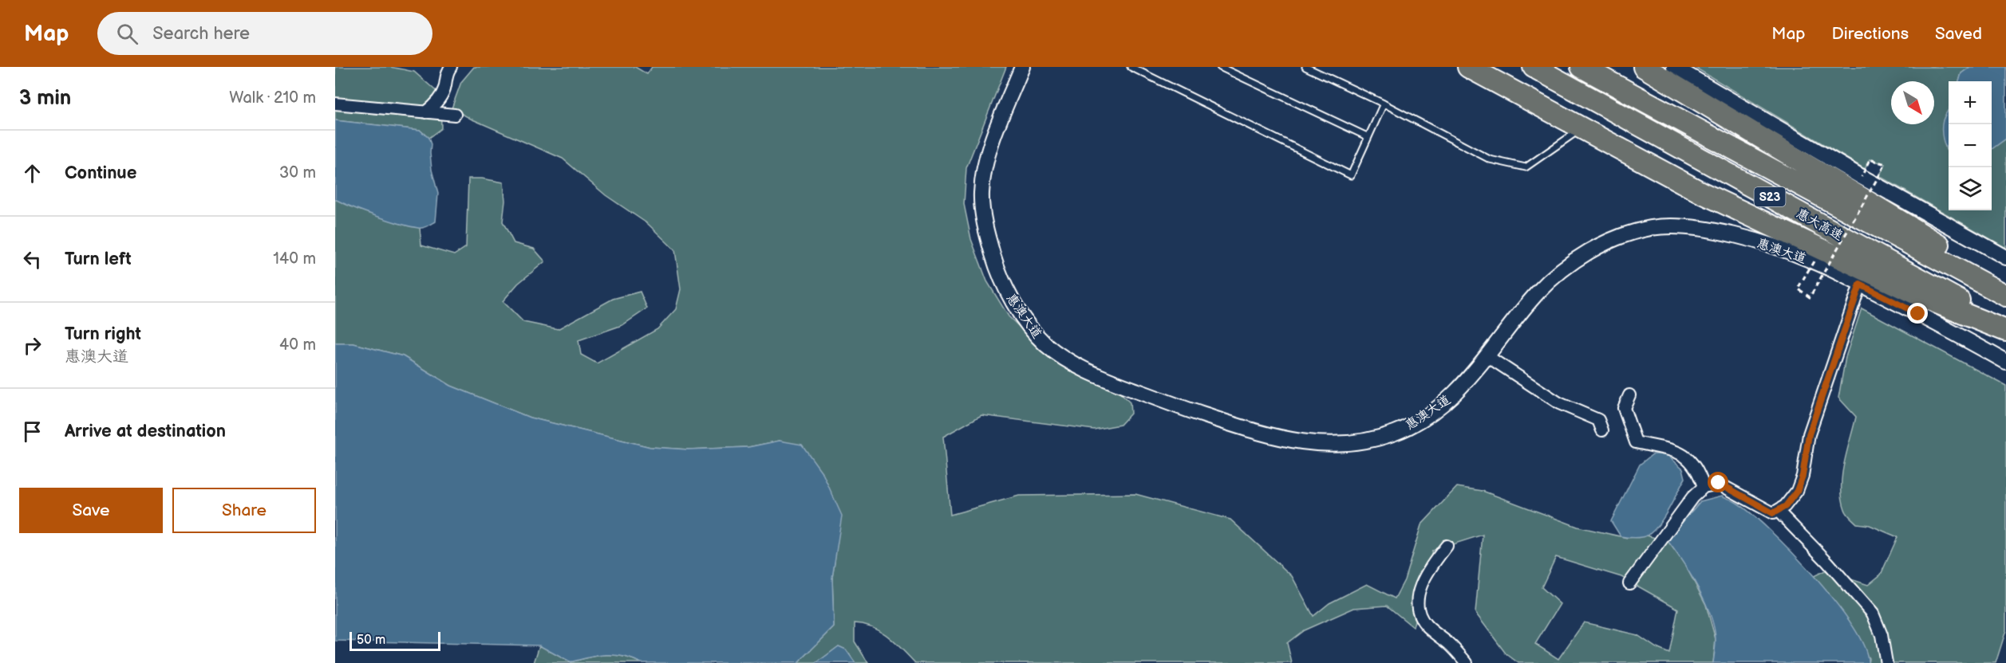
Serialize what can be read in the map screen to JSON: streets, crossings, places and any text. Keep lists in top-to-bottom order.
{
  "streets": {
    "highway": ["S23", "惠大高速"],
    "street": ["惠澳大道"]
  },
  "scale_bar": "50 m",
  "north": "bottom right",
  "page": {
    "header": "Map",
    "search": "Search here",
    "nav": ["Map", "Directions", "Saved"],
    "heading": ["3 min", "Walk · 210 m"],
    "map_buttons": ["+", "−"],
    "list": [
      ["Continue", "30 m"],
      ["Turn left", "140 m"],
      ["Turn right", "惠澳大道", "40 m"],
      "Arrive at destination"
    ],
    "buttons": ["Save", "Share"],
    "scale": "50 m"
  }
}
